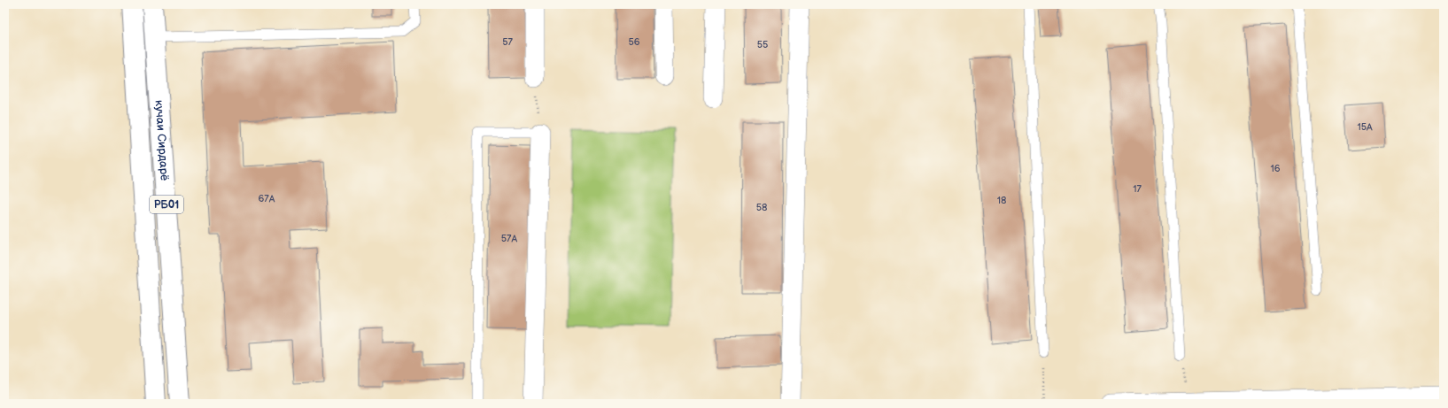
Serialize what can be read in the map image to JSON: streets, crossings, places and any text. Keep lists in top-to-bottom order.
{
  "streets": {
    "highway": ["кучаи Сирдарё", "РБ01"]
  },
  "house_numbers": [
    "57",
    "56",
    "55",
    "15А",
    "16",
    "17",
    "67А",
    "18",
    "58",
    "57А"
  ]
}
